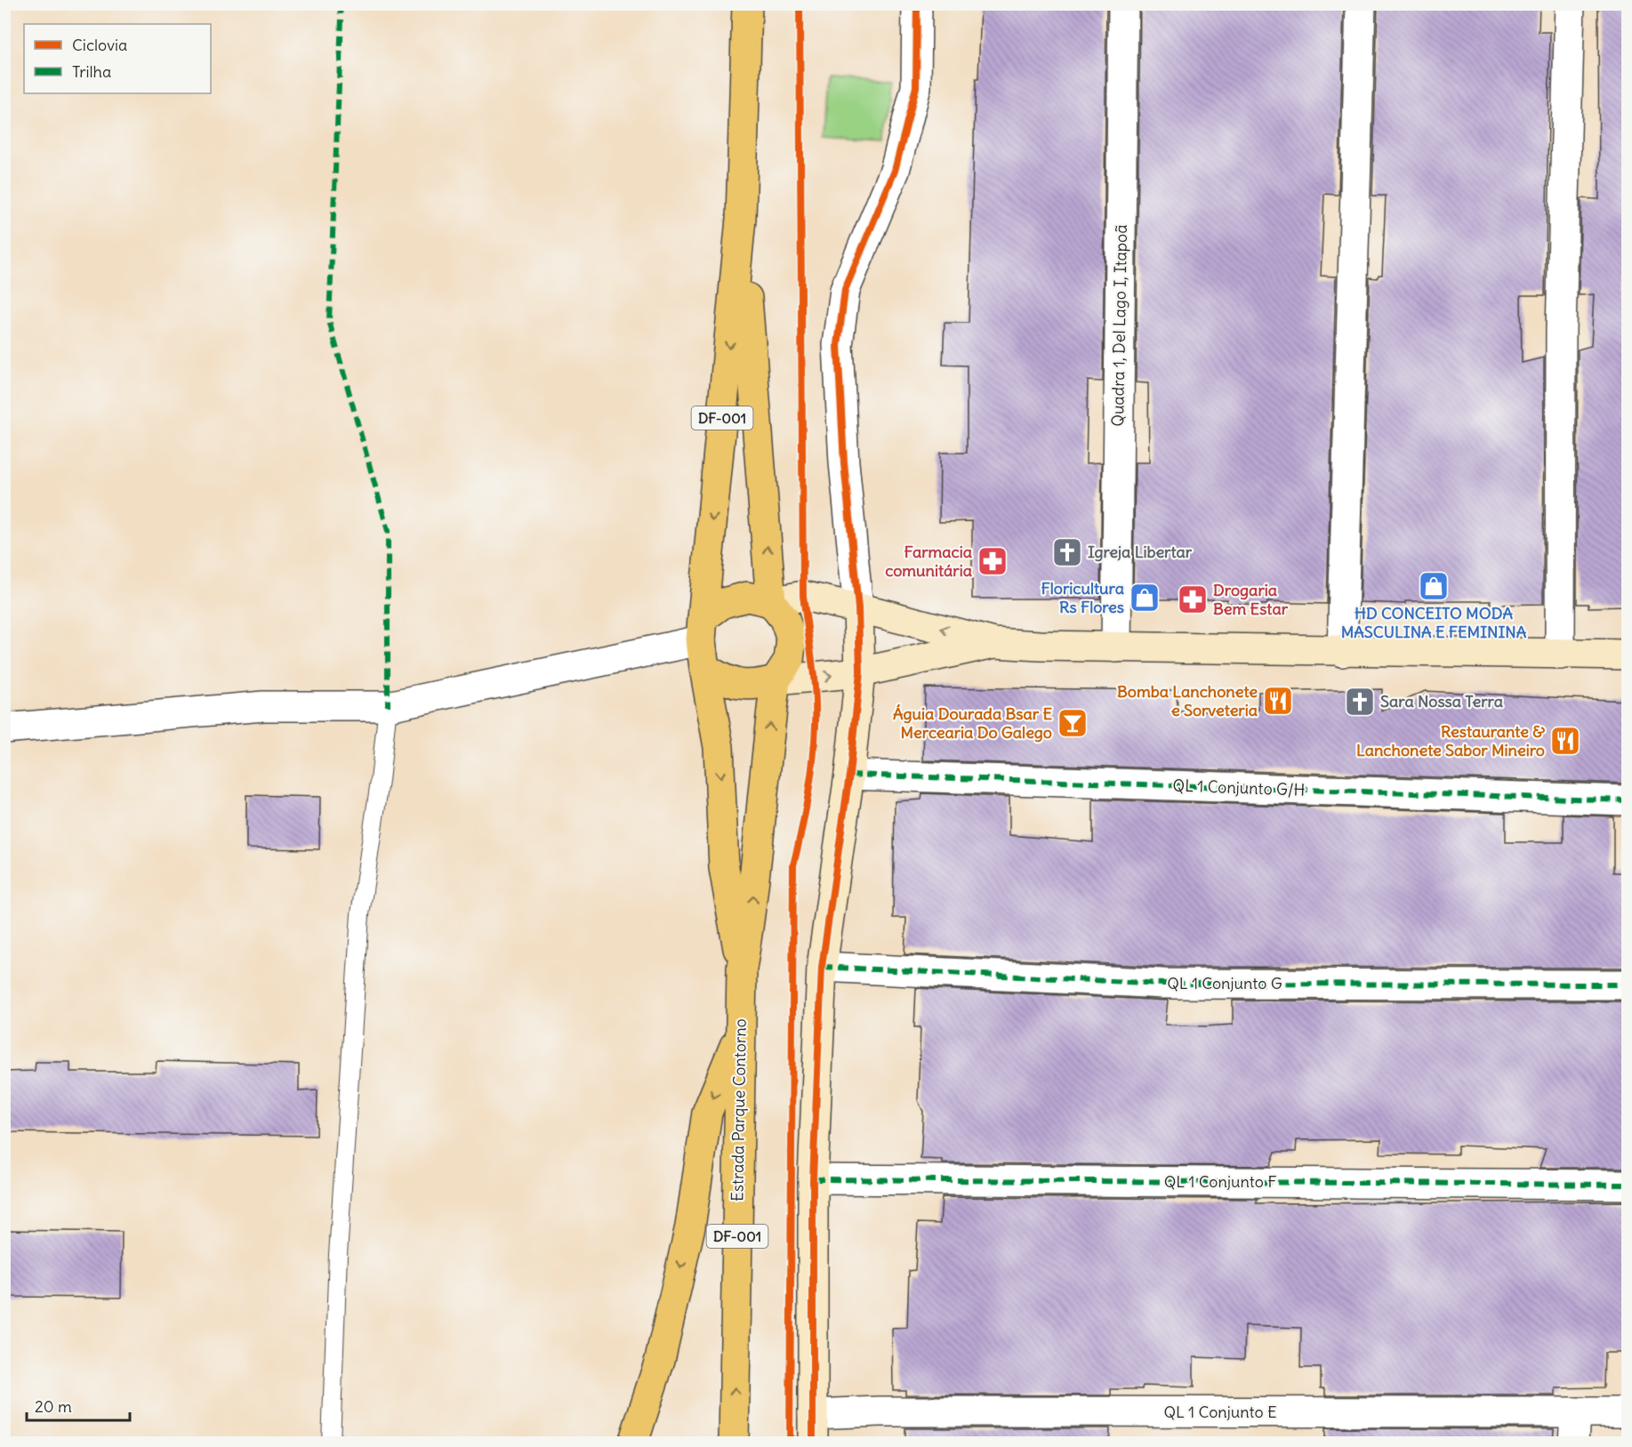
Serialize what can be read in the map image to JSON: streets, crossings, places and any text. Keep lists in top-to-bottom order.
{
  "streets": {
    "main road": ["DF-001", "Estrada Parque Contorno"],
    "street": [
      "Quadra 1, Del Lago I, Itapoã",
      "QL 1 Conjunto G/H",
      "QL 1 Conjunto G",
      "QL 1 Conjunto F",
      "QL 1 Conjunto E"
    ]
  },
  "crossings": [
    ["DF-001", "Estrada Parque Contorno"]
  ],
  "places": {
    "church": ["Igreja Libertar", "Sara Nossa Terra"],
    "pharmacy": ["Farmacia comunitária", "Drogaria Bem Estar"],
    "shop": ["HD CONCEITO MODA MASCULINA E FEMININA", "Floricultura Rs Flores"],
    "restaurant": ["Bomba Lanchonete e Sorveteria", "Restaurante & Lanchonete Sabor Mineiro"],
    "bar": ["Águia Dourada Bsar E Mercearia Do Galego"]
  },
  "legend": ["Ciclovia", "Trilha"],
  "scale_bar": "20 m"
}
